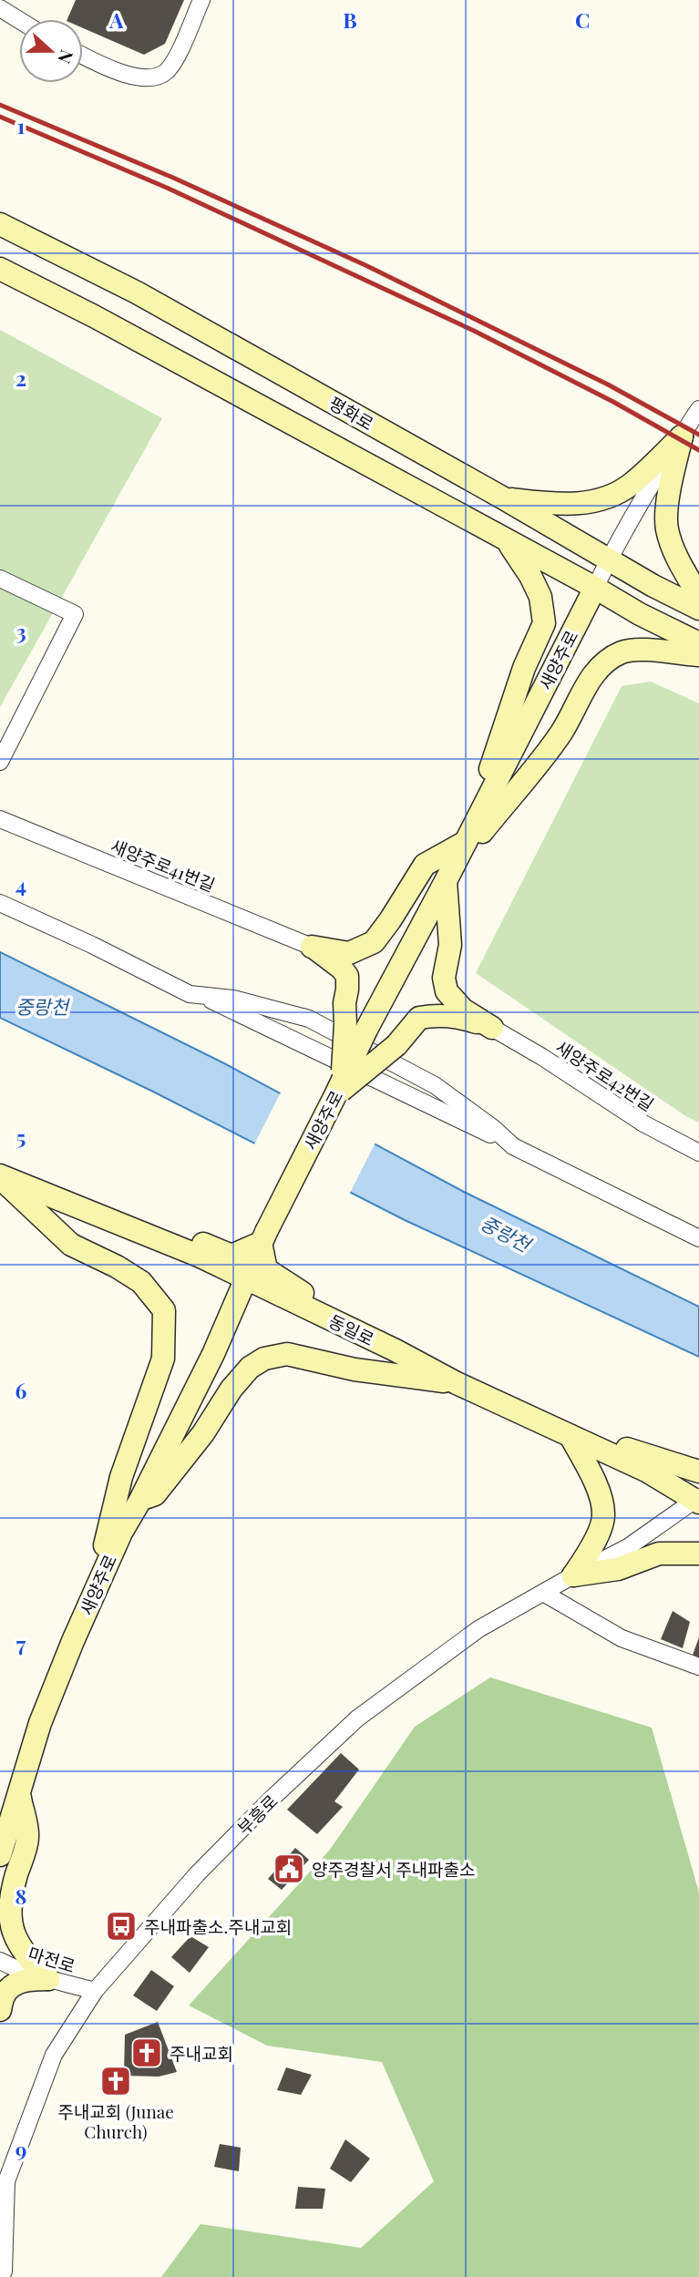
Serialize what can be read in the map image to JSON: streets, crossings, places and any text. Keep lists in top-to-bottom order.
{
  "streets": {
    "main road": ["평화로", "새양주로", "동일로"],
    "street": [
      "새양주로41번길",
      "새양주로42번길",
      "부흥로",
      "마전로"
    ]
  },
  "crossings": [
    ["평화로", "새양주로"],
    ["새양주로", "동일로"],
    ["동일로", "부흥로"],
    ["부흥로", "마전로"]
  ],
  "water": ["중랑천"],
  "places": {
    "public building": ["양주경찰서 주내파출소"],
    "bus stop": ["주내파출소.주내교회"],
    "church": ["주내교회", "주내교회 (Junae Church)"]
  },
  "north": "right",
  "grid": {
    "columns": ["A", "B", "C"],
    "rows": [
      "1",
      "2",
      "3",
      "4",
      "5",
      "6",
      "7",
      "8",
      "9"
    ]
  }
}
